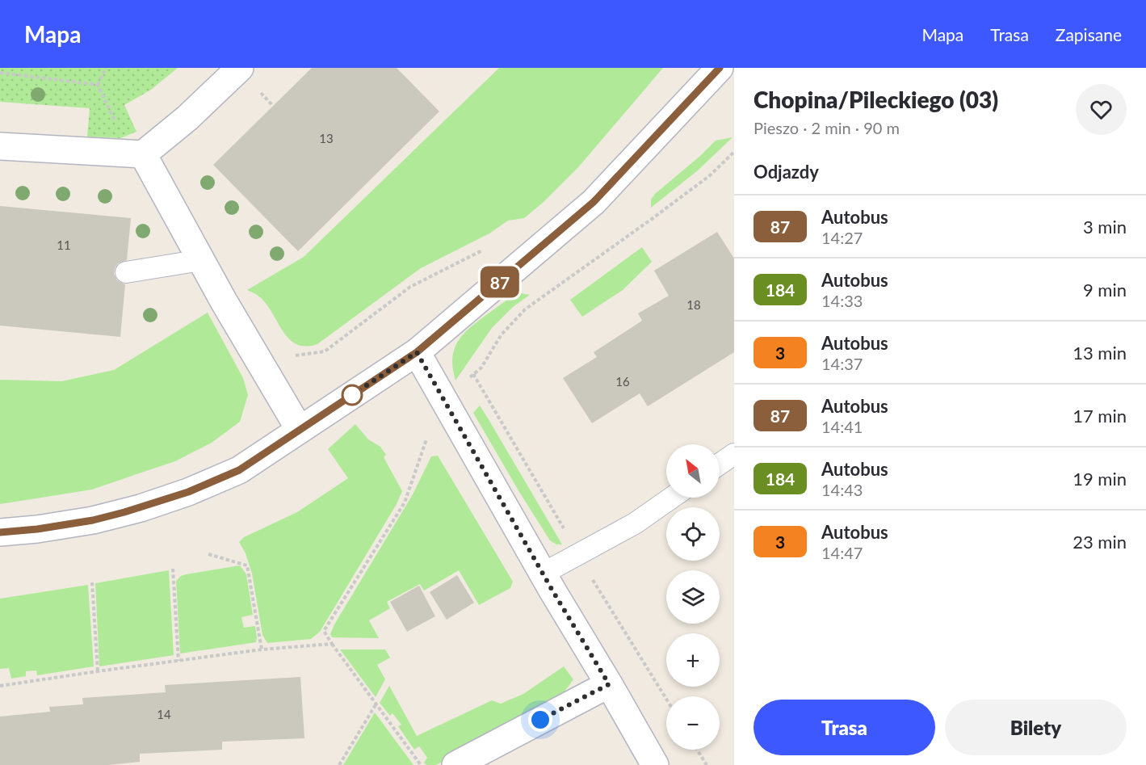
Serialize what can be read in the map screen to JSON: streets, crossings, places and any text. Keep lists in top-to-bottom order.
{
  "lines": ["bus line 87"],
  "house_numbers": [
    "13",
    "11",
    "18",
    "16",
    "14"
  ],
  "north": "top left",
  "page": {
    "header": "Mapa",
    "nav": ["Mapa", "Trasa", "Zapisane"],
    "on_map": "87",
    "heading": [
      ["Chopina/Pileckiego (03)", "Pieszo · 2 min · 90 m"],
      "Odjazdy"
    ],
    "list": [
      {
        "mark": "87",
        "name": "Autobus",
        "note": "14:27",
        "value": "3 min"
      },
      {
        "mark": "184",
        "name": "Autobus",
        "note": "14:33",
        "value": "9 min"
      },
      {
        "mark": "3",
        "name": "Autobus",
        "note": "14:37",
        "value": "13 min"
      },
      {
        "mark": "87",
        "name": "Autobus",
        "note": "14:41",
        "value": "17 min"
      },
      {
        "mark": "184",
        "name": "Autobus",
        "note": "14:43",
        "value": "19 min"
      },
      {
        "mark": "3",
        "name": "Autobus",
        "note": "14:47",
        "value": "23 min"
      }
    ],
    "map_buttons": ["+", "−"],
    "buttons": ["Trasa", "Bilety"]
  }
}
